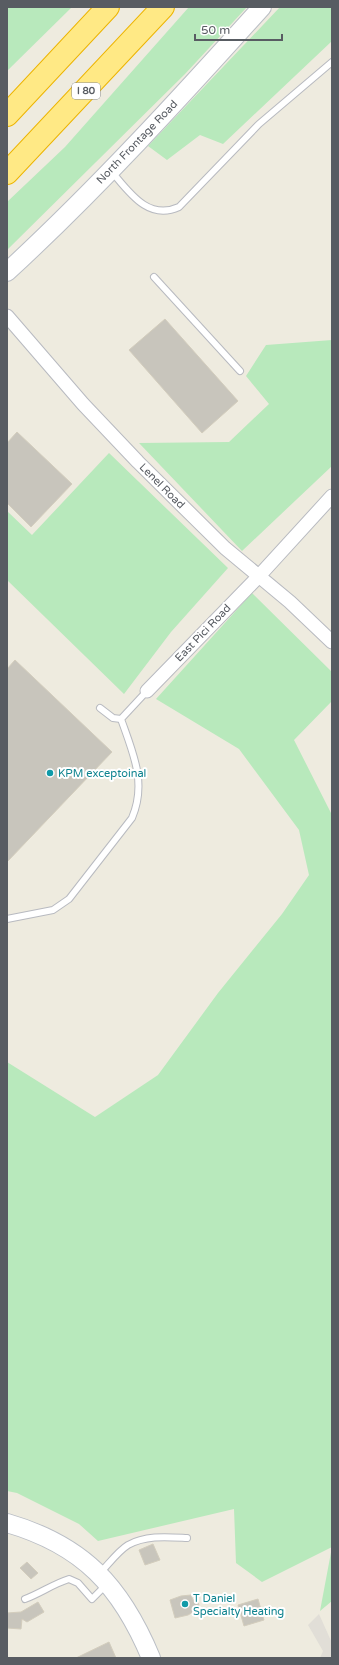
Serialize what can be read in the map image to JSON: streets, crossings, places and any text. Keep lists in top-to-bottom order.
{
  "streets": {
    "highway": ["I 80"],
    "main road": ["North Frontage Road"],
    "street": ["Lenel Road", "East Pici Road"]
  },
  "crossings": [
    ["Lenel Road", "East Pici Road"]
  ],
  "places": ["KPM exceptoinal", "T Daniel Specialty Heating"],
  "scale_bar": "50 m"
}
